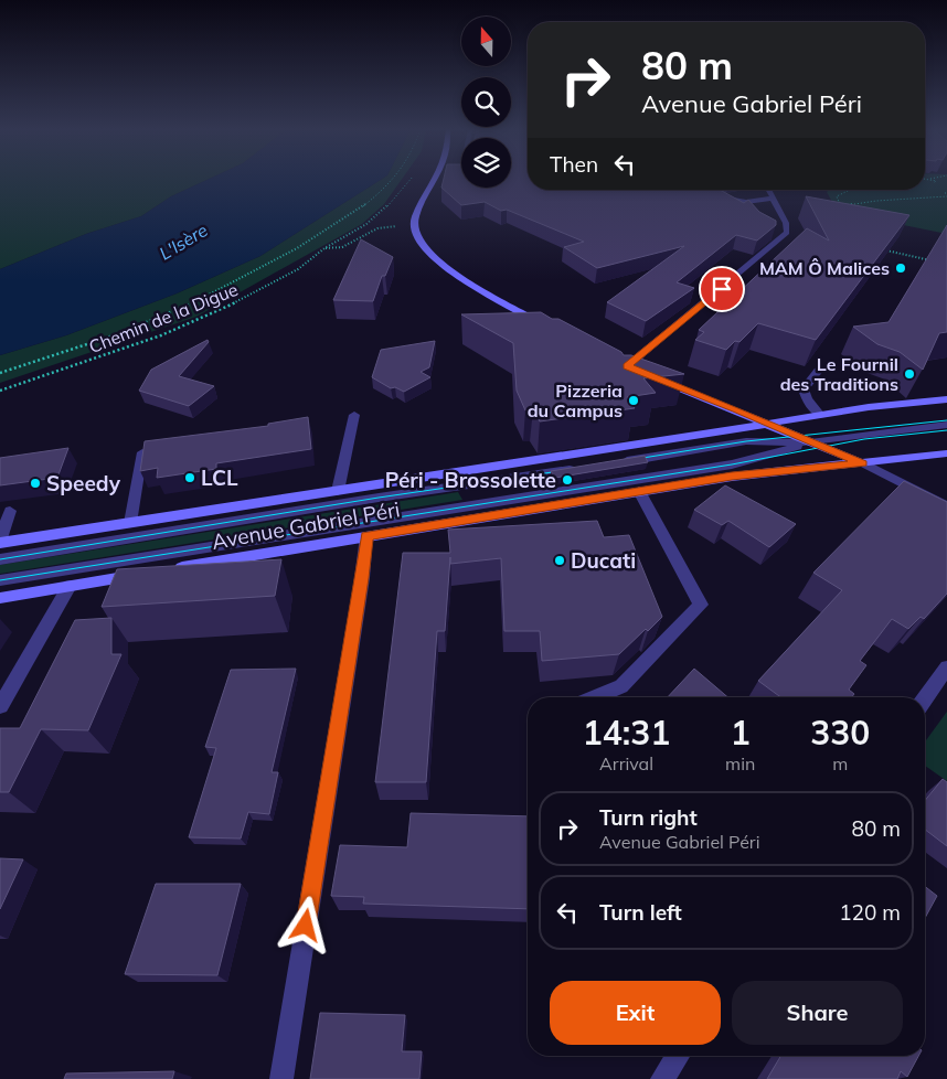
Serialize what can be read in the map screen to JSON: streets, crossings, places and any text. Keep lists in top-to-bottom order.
{
  "streets": {
    "main road": ["Avenue Gabriel Péri"],
    "path": ["Chemin de la Digue"]
  },
  "water": ["L'Isère"],
  "places": [
    "MAM Ô Malices",
    "Le Fournil des Traditions",
    "Pizzeria du Campus",
    "LCL",
    "Péri - Brossolette",
    "Speedy",
    "Ducati"
  ],
  "north": "top",
  "page": {
    "turn": ["80 m", "Avenue Gabriel Péri"],
    "then": "Then",
    "eta": [
      "14:31",
      "Arrival",
      "1",
      "min",
      "330",
      "m"
    ],
    "list": [
      {
        "name": "Turn right",
        "note": "Avenue Gabriel Péri",
        "value": "80 m"
      },
      {
        "name": "Turn left",
        "value": "120 m"
      }
    ],
    "buttons": ["Exit", "Share"]
  }
}
